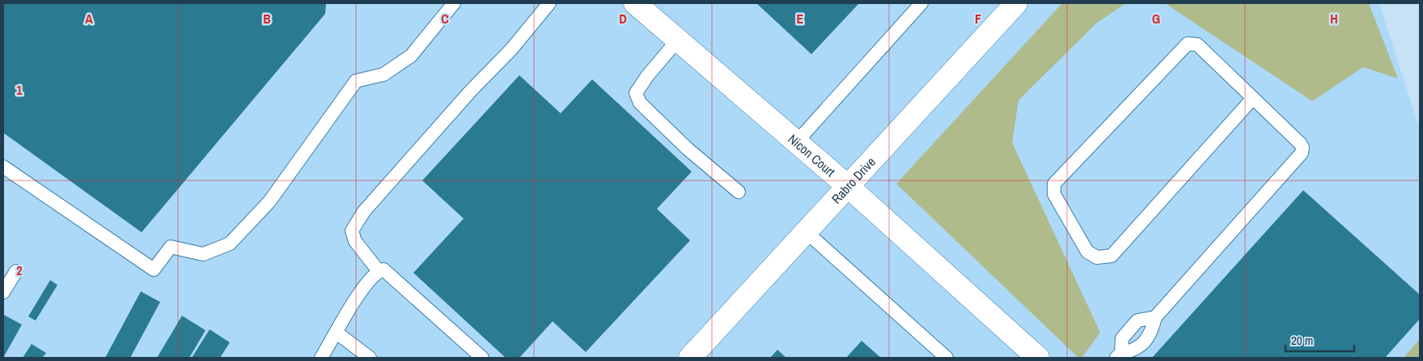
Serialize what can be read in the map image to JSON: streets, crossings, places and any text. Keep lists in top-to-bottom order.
{
  "streets": {
    "street": ["Nicon Court", "Rabro Drive"]
  },
  "crossings": [
    ["Nicon Court", "Rabro Drive"]
  ],
  "scale_bar": "20 m",
  "grid": {
    "columns": [
      "A",
      "B",
      "C",
      "D",
      "E",
      "F",
      "G",
      "H"
    ],
    "rows": ["1", "2"]
  }
}
